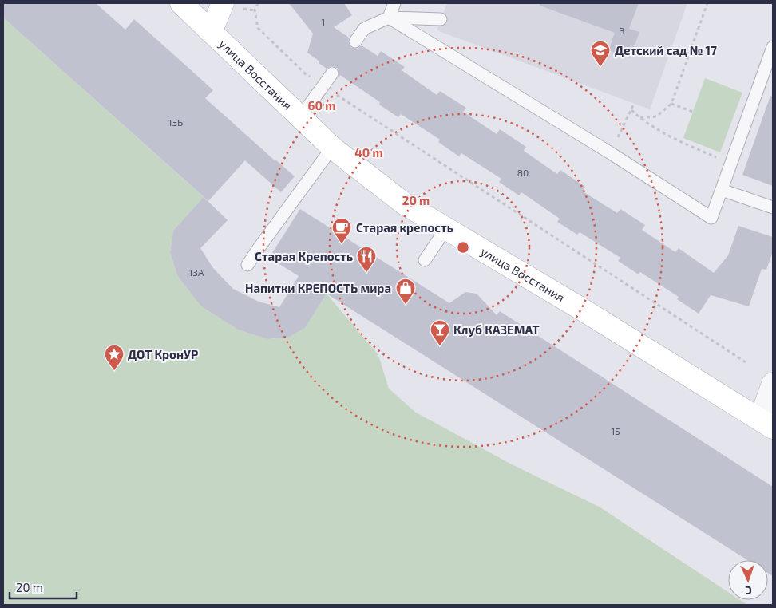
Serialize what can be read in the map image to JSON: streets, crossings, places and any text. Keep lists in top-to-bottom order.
{
  "streets": {
    "main road": ["улица Восстания"]
  },
  "places": {
    "school or university": ["Детский сад № 17"],
    "cafe": ["Старая крепость"],
    "restaurant": ["Старая Крепость"],
    "shop": ["Напитки КРЕПОСТЬ мира"],
    "bar": ["Клуб КАЗЕМАТ"],
    "place": ["ДОТ КронУР"]
  },
  "house_numbers": [
    "1",
    "3",
    "13Б",
    "80",
    "13А",
    "15"
  ],
  "scale_bar": "20 m",
  "north": "bottom",
  "rings": ["60 m", "40 m", "20 m"]
}
